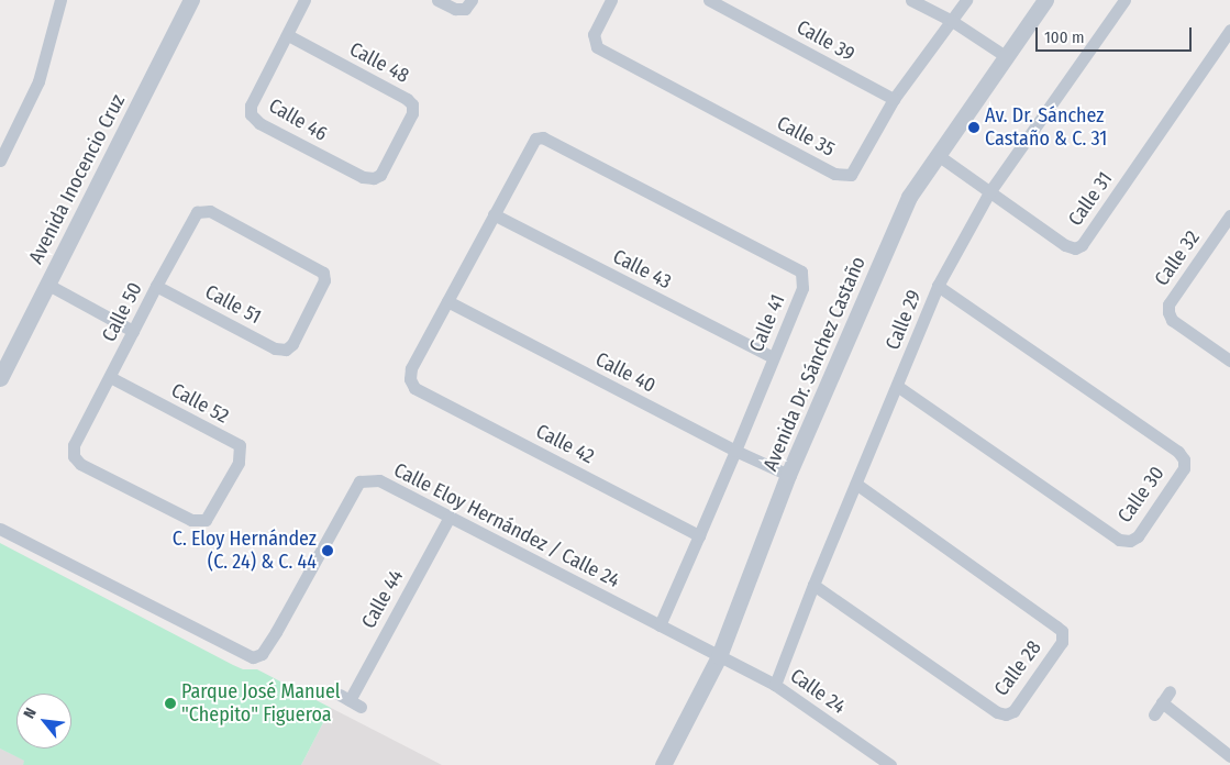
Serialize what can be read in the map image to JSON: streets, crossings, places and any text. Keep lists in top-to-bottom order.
{
  "streets": {
    "street": [
      "Calle 39",
      "Calle 48",
      "Calle 46",
      "Calle 35",
      "Avenida Inocencio Cruz",
      "Calle 31",
      "Calle 32",
      "Calle 43",
      "Calle 51",
      "Calle 50",
      "Calle 29",
      "Calle 41",
      "Avenida Dr. Sánchez Castaño",
      "Calle 40",
      "Calle 52",
      "Calle 42",
      "Calle 30",
      "Calle Eloy Hernández / Calle 24",
      "Calle 44",
      "Calle 28",
      "Calle 24"
    ]
  },
  "crossings": [
    ["Calle 39", "Calle 35"],
    ["Calle 48", "Calle 46"],
    ["Calle 31", "Calle 29"],
    ["Calle 31", "Avenida Dr. Sánchez Castaño"],
    ["Calle 43", "Calle 41"],
    ["Calle 51", "Calle 50"],
    ["Calle 50", "Calle 52"],
    ["Calle 29", "Calle 30"],
    ["Calle 29", "Calle 28"],
    ["Calle 29", "Calle 24"],
    ["Calle 41", "Calle 40"],
    ["Calle 41", "Calle 42"],
    ["Calle 41", "Calle Eloy Hernández / Calle 24"],
    ["Avenida Dr. Sánchez Castaño", "Calle 40"],
    ["Avenida Dr. Sánchez Castaño", "Calle Eloy Hernández / Calle 24"],
    ["Avenida Dr. Sánchez Castaño", "Calle 24"],
    ["Calle 40", "Calle 42"],
    ["Calle Eloy Hernández / Calle 24", "Calle 44"],
    ["Calle Eloy Hernández / Calle 24", "Calle 24"]
  ],
  "places": ["Av. Dr. Sánchez Castaño & C. 31", "C. Eloy Hernández (C. 24) & C. 44", "Parque José Manuel \"Chepito\" Figueroa"],
  "scale_bar": "100 m",
  "north": "top left"
}
